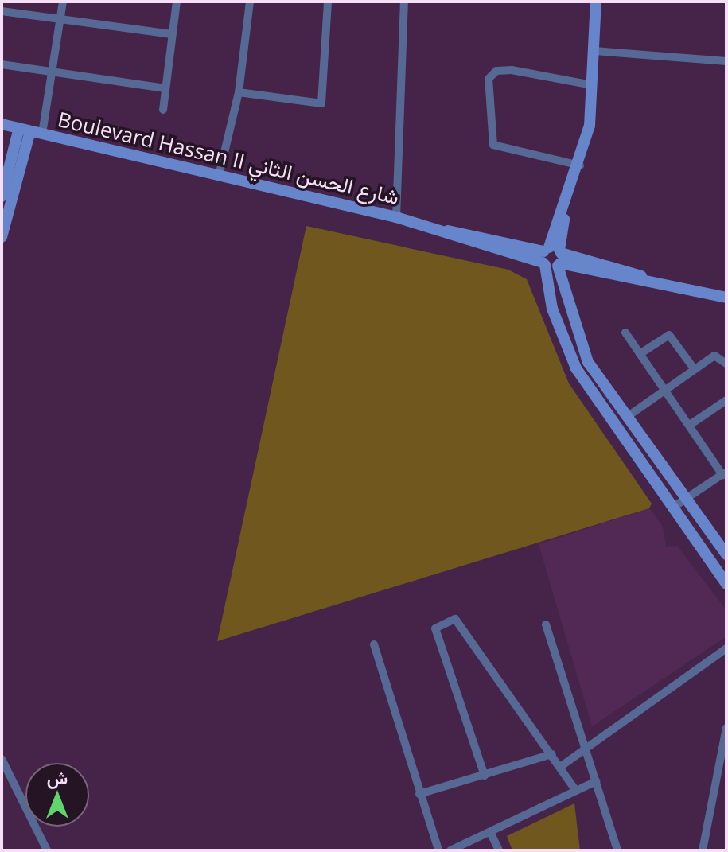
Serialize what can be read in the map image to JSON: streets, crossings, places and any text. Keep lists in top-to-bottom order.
{
  "streets": {
    "main road": ["Boulevard Hassan II شارع الحسن الثاني"]
  },
  "north": "top"
}
